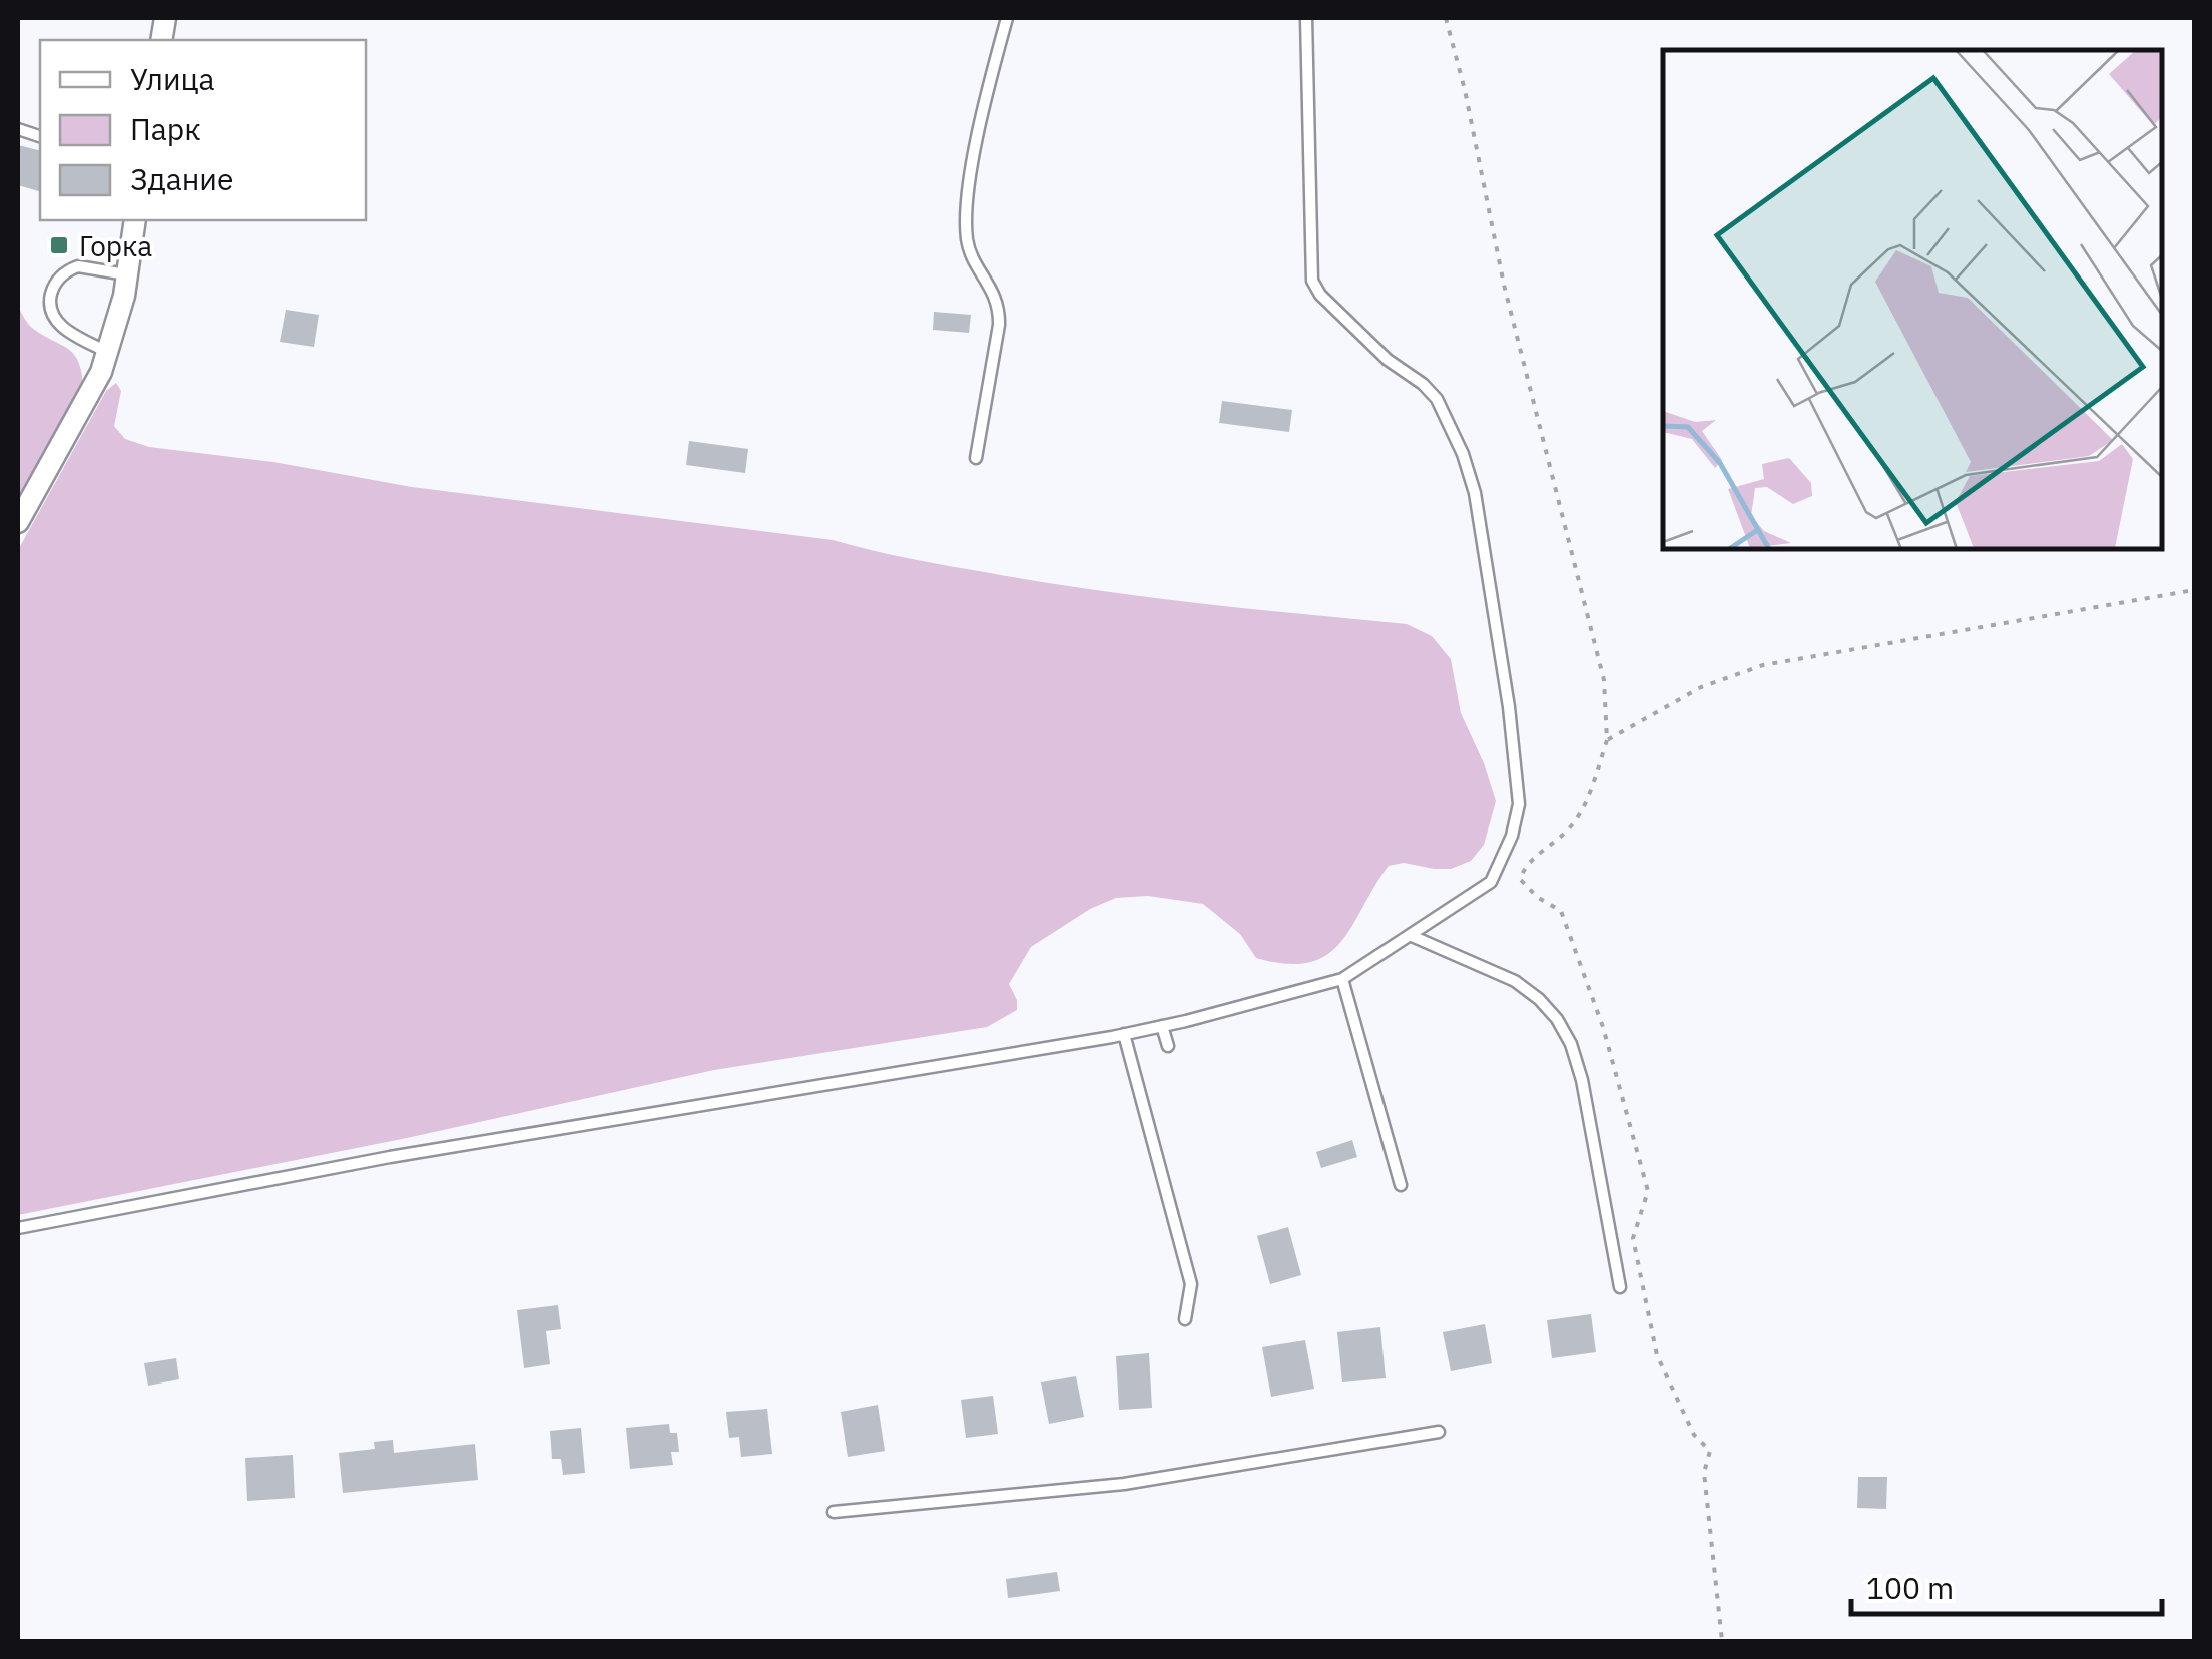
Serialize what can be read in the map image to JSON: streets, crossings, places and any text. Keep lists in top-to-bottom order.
{
  "places": {
    "transit": ["Горка"]
  },
  "legend": ["Улица", "Парк", "Здание"],
  "scale_bar": "100 m"
}
